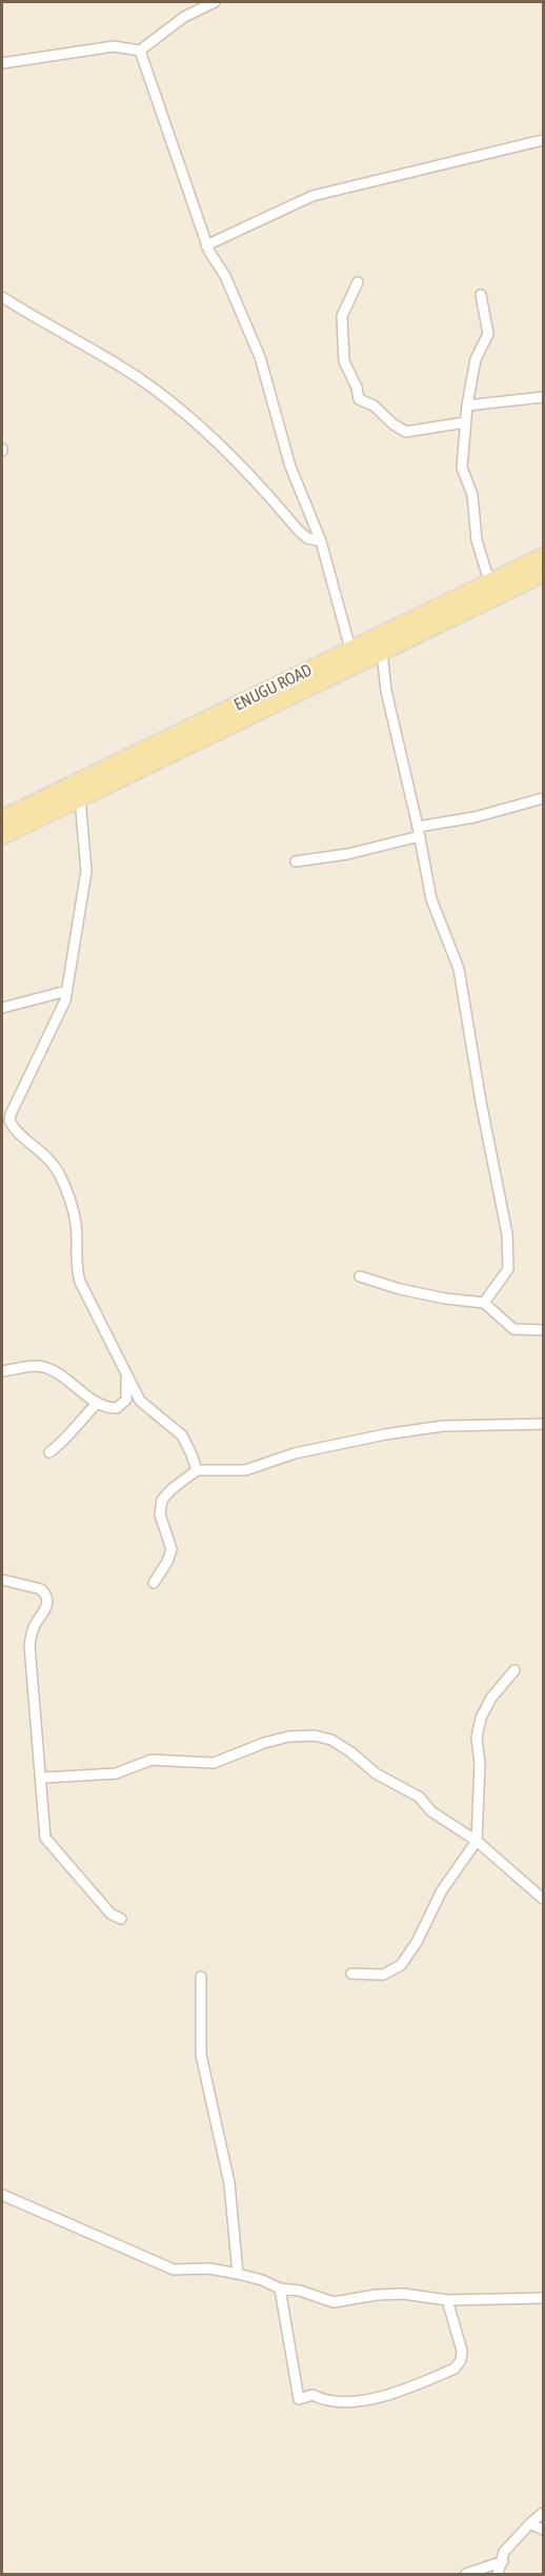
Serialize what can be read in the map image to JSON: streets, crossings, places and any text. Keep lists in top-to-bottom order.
{
  "streets": {
    "main road": ["ENUGU ROAD"]
  }
}
